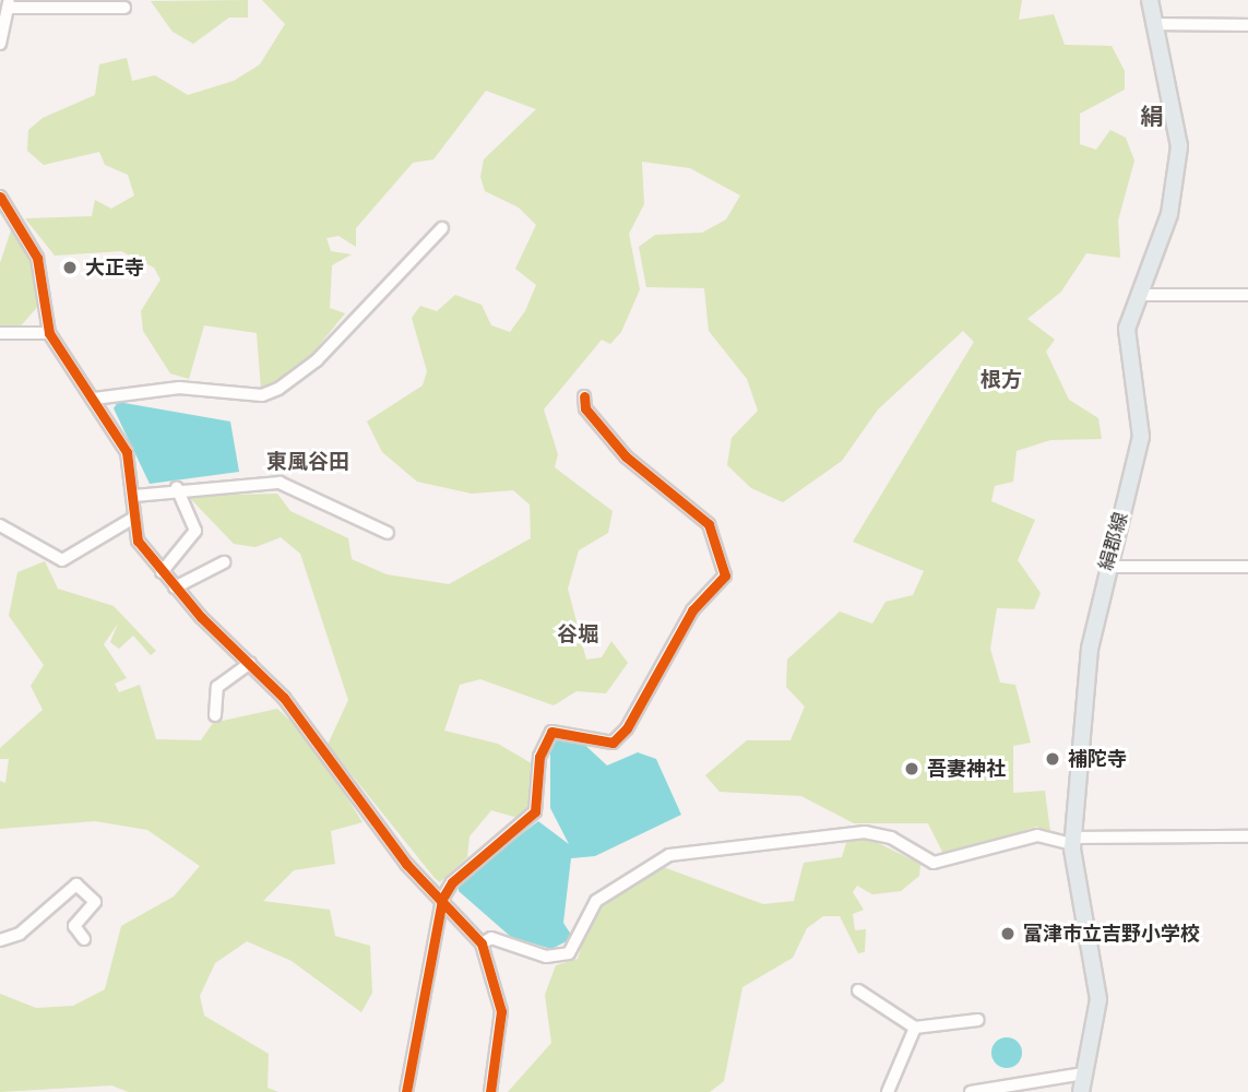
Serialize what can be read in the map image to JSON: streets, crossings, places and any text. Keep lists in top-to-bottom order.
{
  "streets": {
    "main road": ["絹郡線"]
  },
  "districts": [
    "絹",
    "根方",
    "東風谷田",
    "谷堀"
  ],
  "places": [
    "大正寺",
    "補陀寺",
    "吾妻神社",
    "富津市立吉野小学校"
  ]
}
